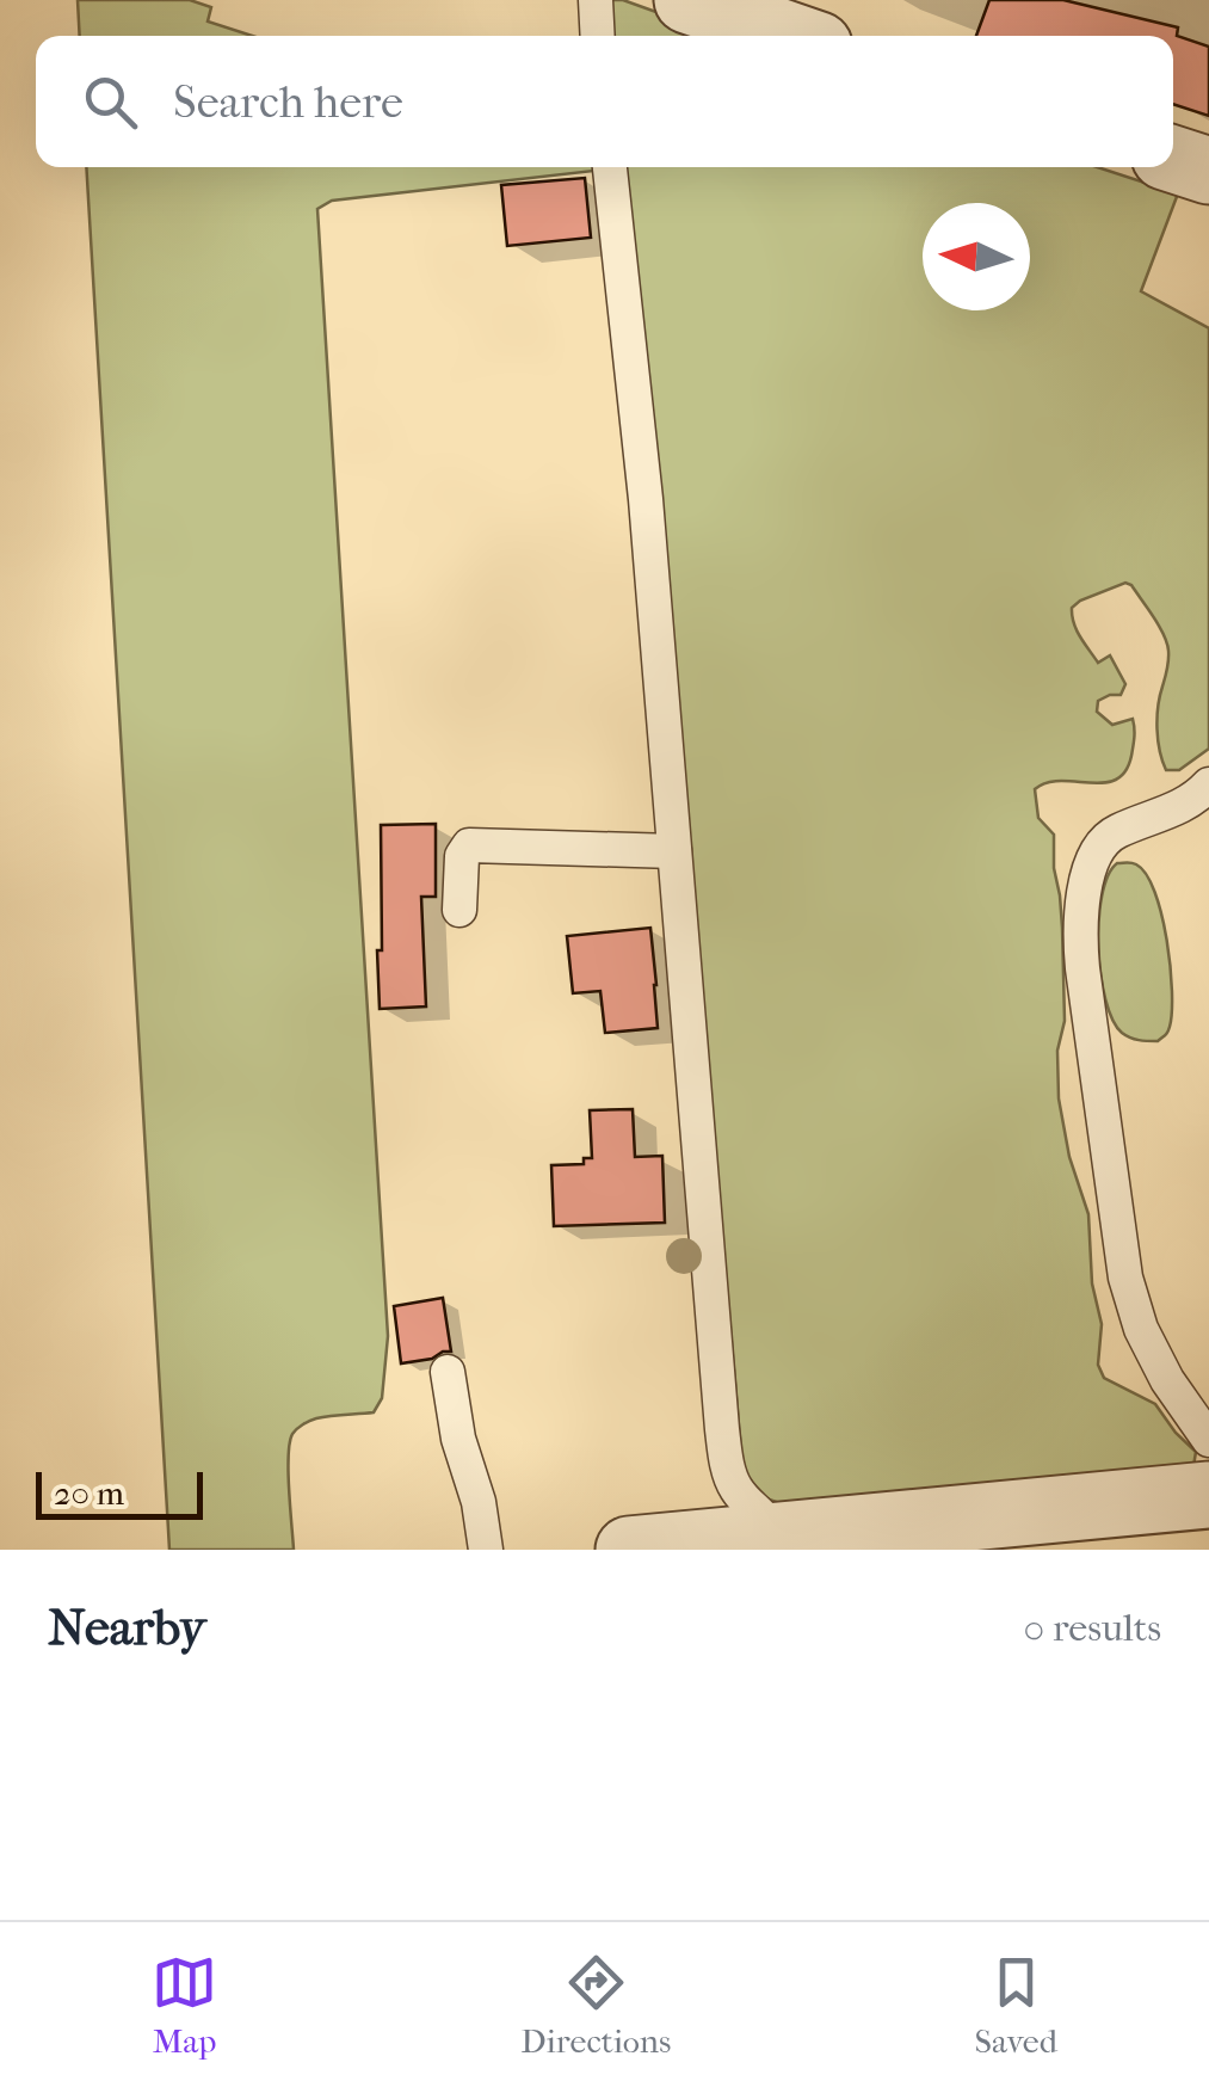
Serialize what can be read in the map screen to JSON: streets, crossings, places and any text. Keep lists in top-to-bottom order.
{
  "scale_bar": "20 m",
  "north": "left",
  "page": {
    "search": "Search here",
    "scale": "20 m",
    "heading": ["Nearby", "0 results"],
    "nav": ["Map", "Directions", "Saved"]
  }
}
